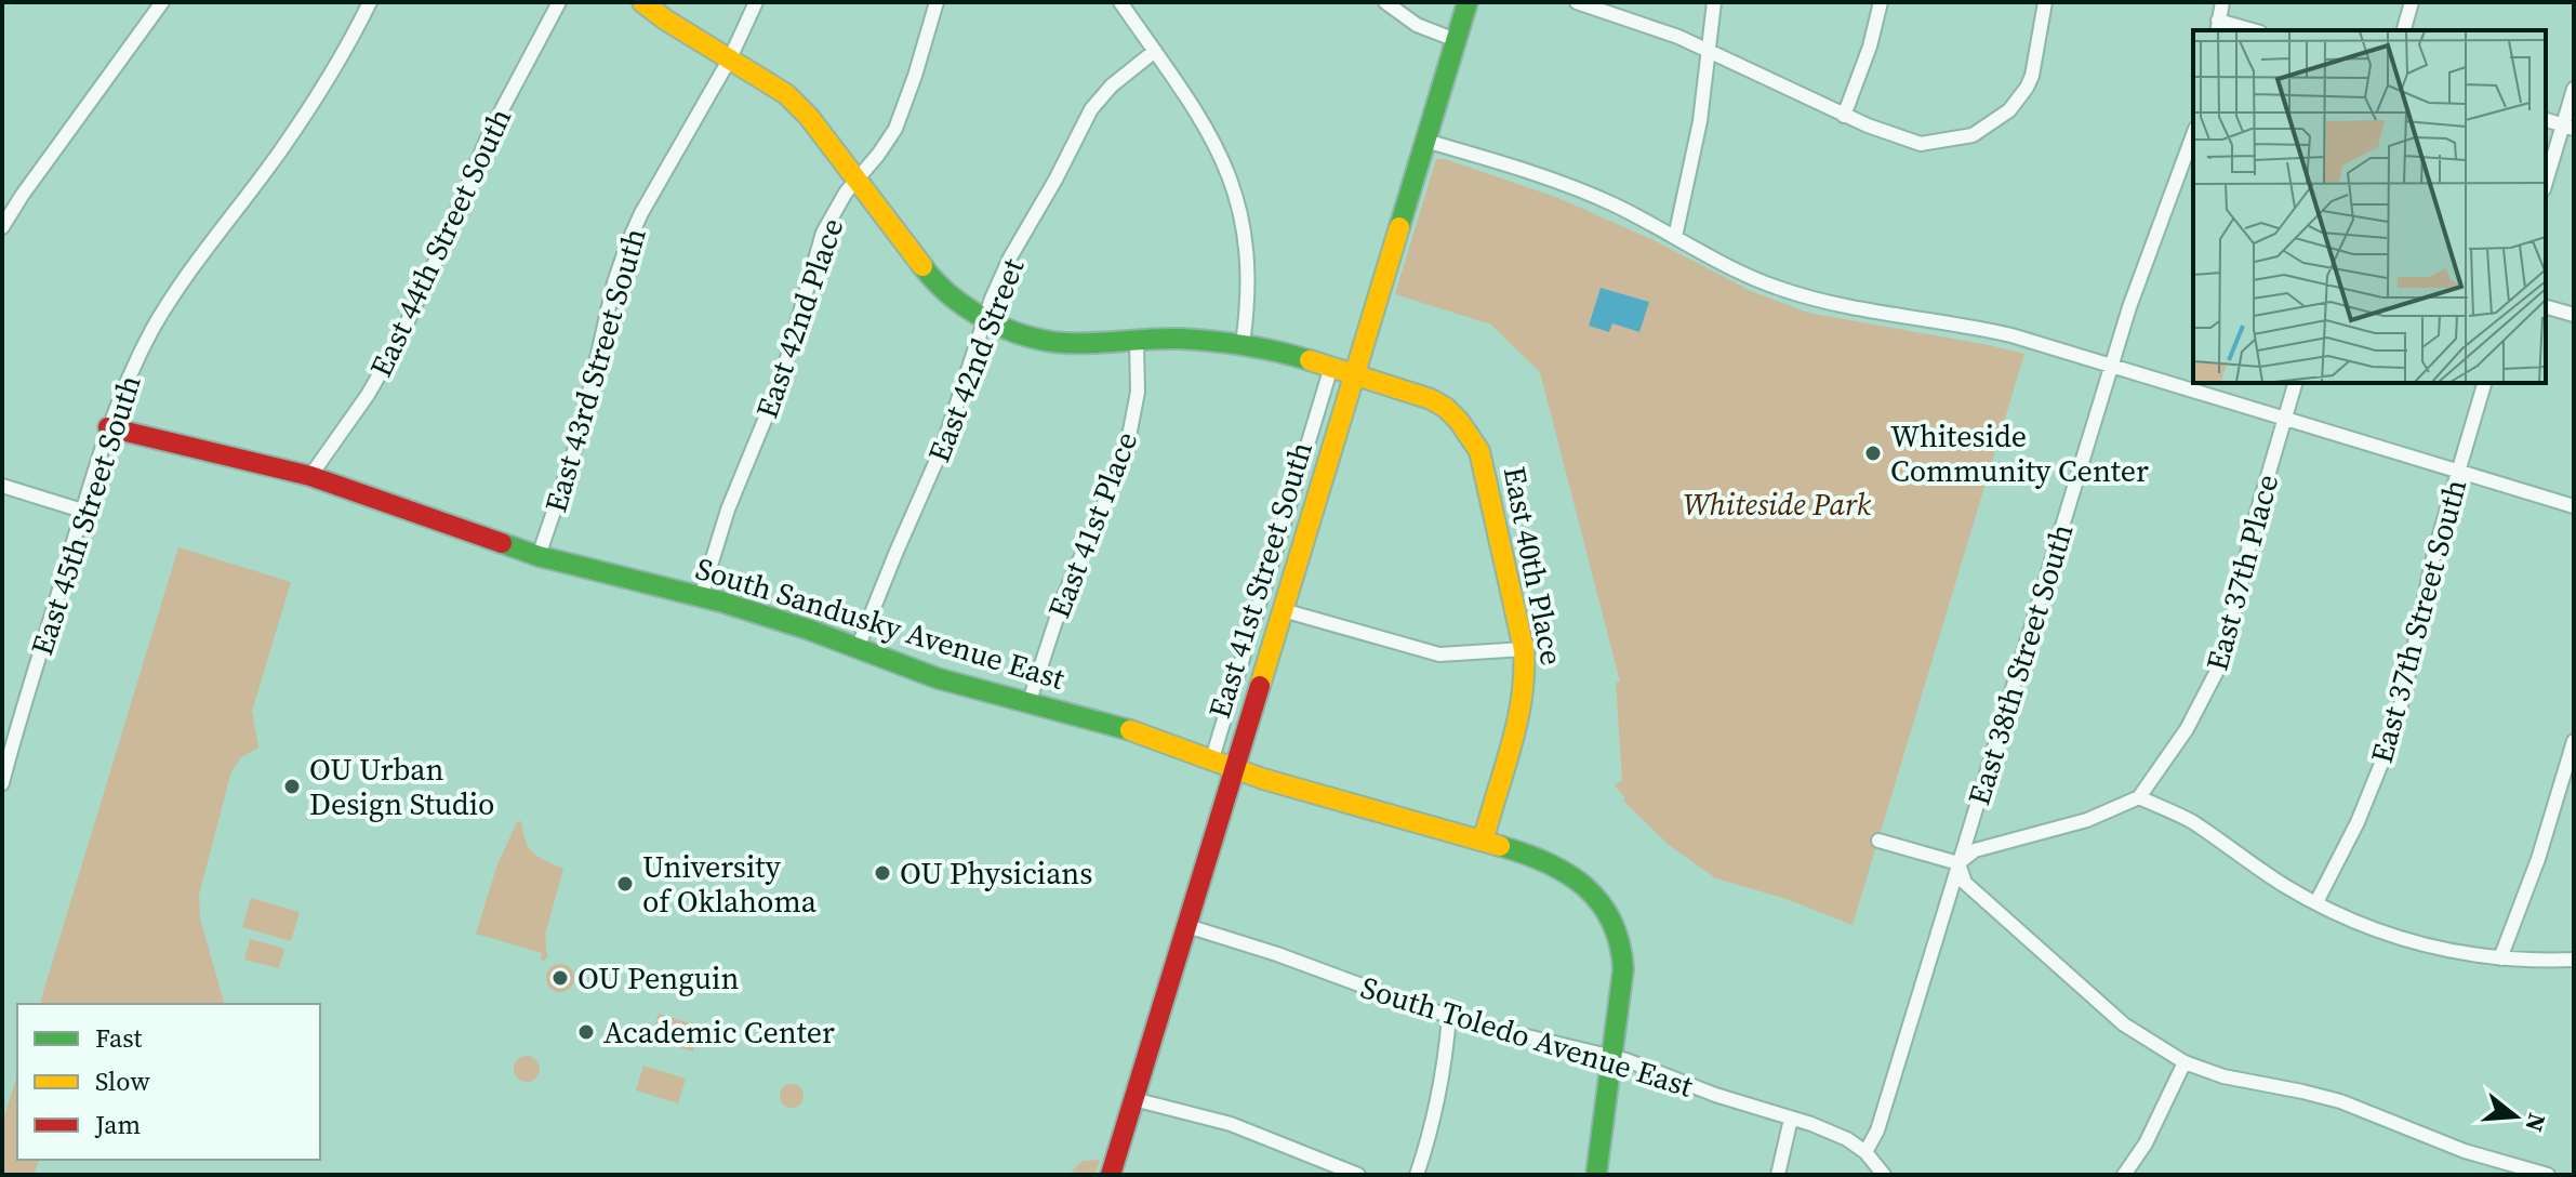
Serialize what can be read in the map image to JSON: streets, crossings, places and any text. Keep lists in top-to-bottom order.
{
  "streets": {
    "street": [
      "East 44th Street South",
      "East 42nd Place",
      "East 42nd Street",
      "East 43rd Street South",
      "East 45th Street South",
      "East 41st Place",
      "East 40th Place",
      "East 37th Place",
      "East 41st Street South",
      "East 37th Street South",
      "South Sandusky Avenue East",
      "East 38th Street South",
      "South Toledo Avenue East"
    ]
  },
  "crossings": [
    ["East 44th Street South", "South Sandusky Avenue East"],
    ["East 42nd Place", "East 40th Place"],
    ["East 42nd Place", "South Sandusky Avenue East"],
    ["East 42nd Street", "East 40th Place"],
    ["East 42nd Street", "South Sandusky Avenue East"],
    ["East 43rd Street South", "East 40th Place"],
    ["East 43rd Street South", "South Sandusky Avenue East"],
    ["East 45th Street South", "South Sandusky Avenue East"],
    ["East 41st Place", "East 40th Place"],
    ["East 41st Place", "South Sandusky Avenue East"],
    ["East 40th Place", "East 41st Street South"],
    ["East 40th Place", "South Sandusky Avenue East"],
    ["East 41st Street South", "South Sandusky Avenue East"],
    ["East 41st Street South", "South Toledo Avenue East"],
    ["South Sandusky Avenue East", "South Toledo Avenue East"],
    ["East 38th Street South", "South Toledo Avenue East"]
  ],
  "parks": ["Whiteside Park"],
  "places": [
    "Whiteside Community Center",
    "OU Urban Design Studio",
    "OU Physicians",
    "University of Oklahoma",
    "OU Penguin",
    "Academic Center"
  ],
  "legend": ["Fast", "Slow", "Jam"],
  "north": "right"
}
